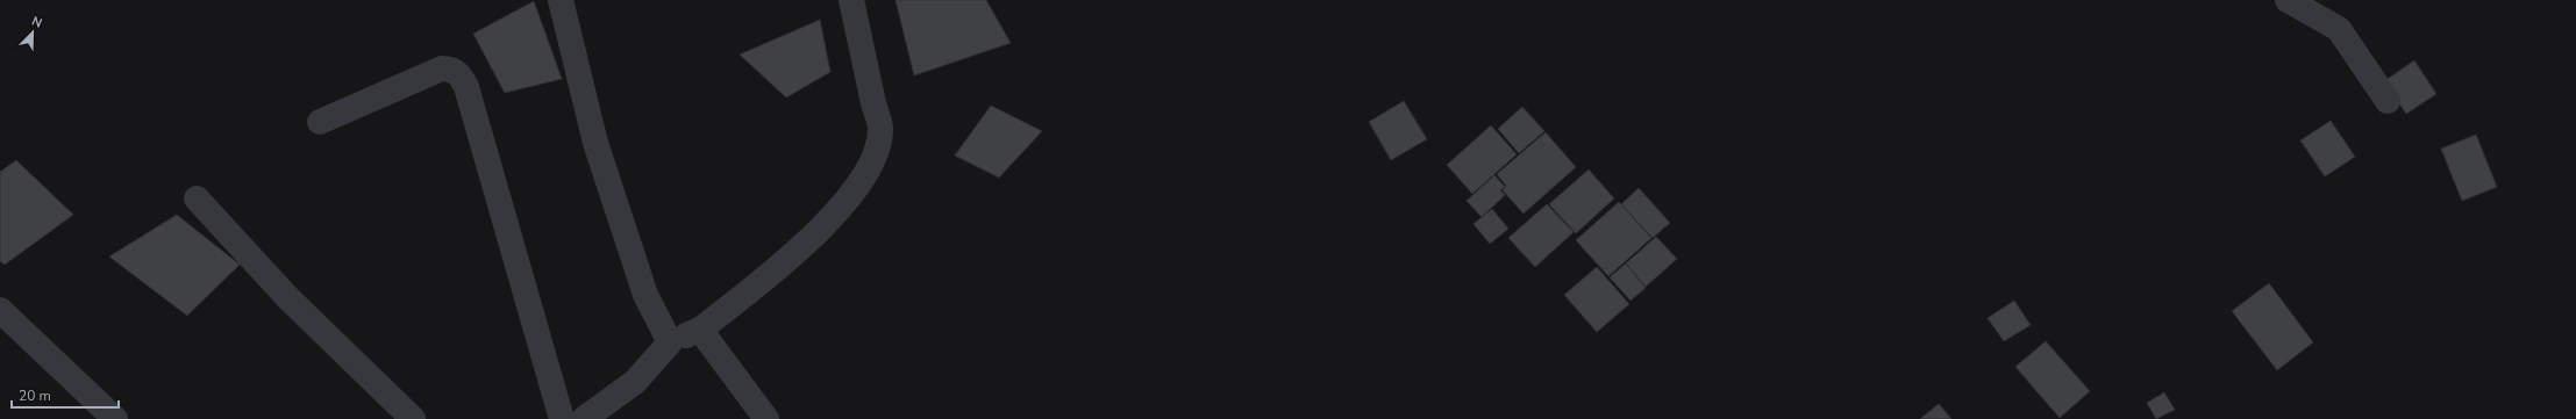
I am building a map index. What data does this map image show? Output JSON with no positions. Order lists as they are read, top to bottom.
{
  "scale_bar": "20 m",
  "north": "top right"
}
